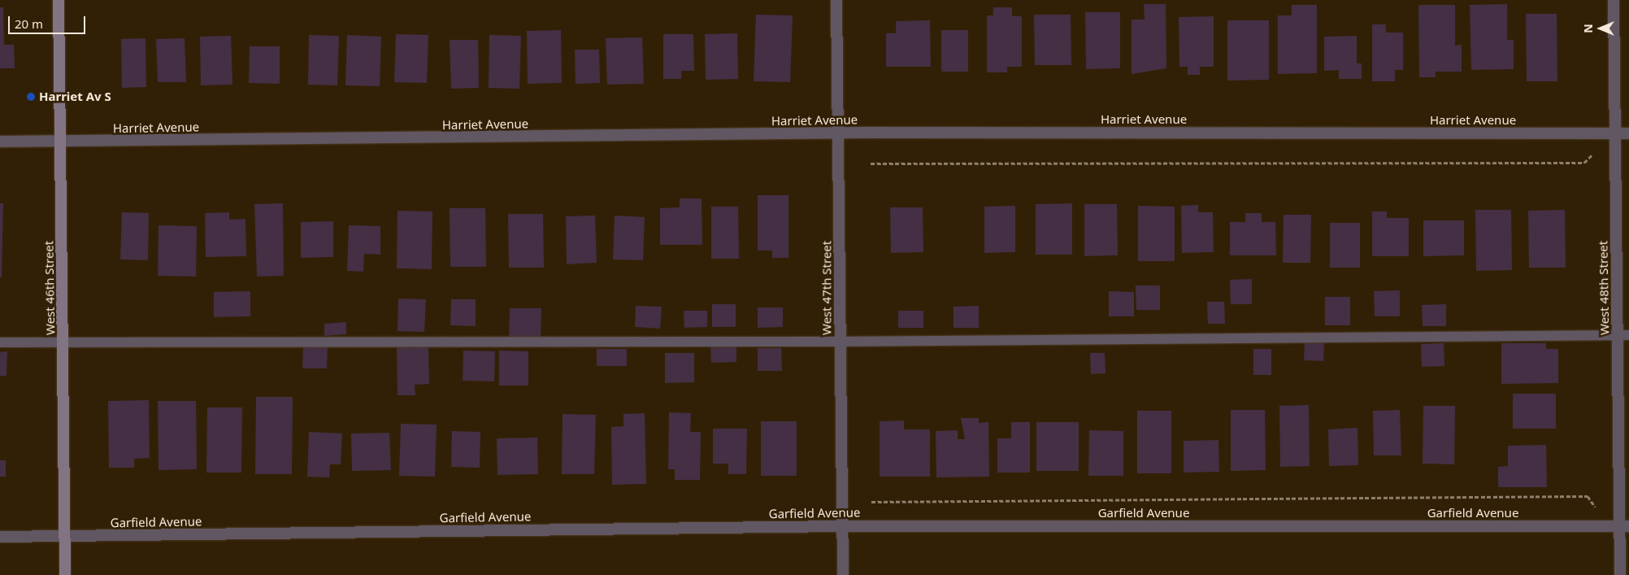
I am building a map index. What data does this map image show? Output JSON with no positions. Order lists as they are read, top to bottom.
{
  "streets": {
    "main road": ["West 46th Street"],
    "street": [
      "Harriet Avenue",
      "West 47th Street",
      "West 48th Street",
      "Garfield Avenue"
    ]
  },
  "crossings": [
    ["Harriet Avenue", "West 46th Street"],
    ["Harriet Avenue", "West 47th Street"],
    ["Harriet Avenue", "West 48th Street"],
    ["West 46th Street", "Garfield Avenue"],
    ["West 47th Street", "Garfield Avenue"],
    ["West 48th Street", "Garfield Avenue"]
  ],
  "places": ["Harriet Av S"],
  "scale_bar": "20 m",
  "north": "left"
}
